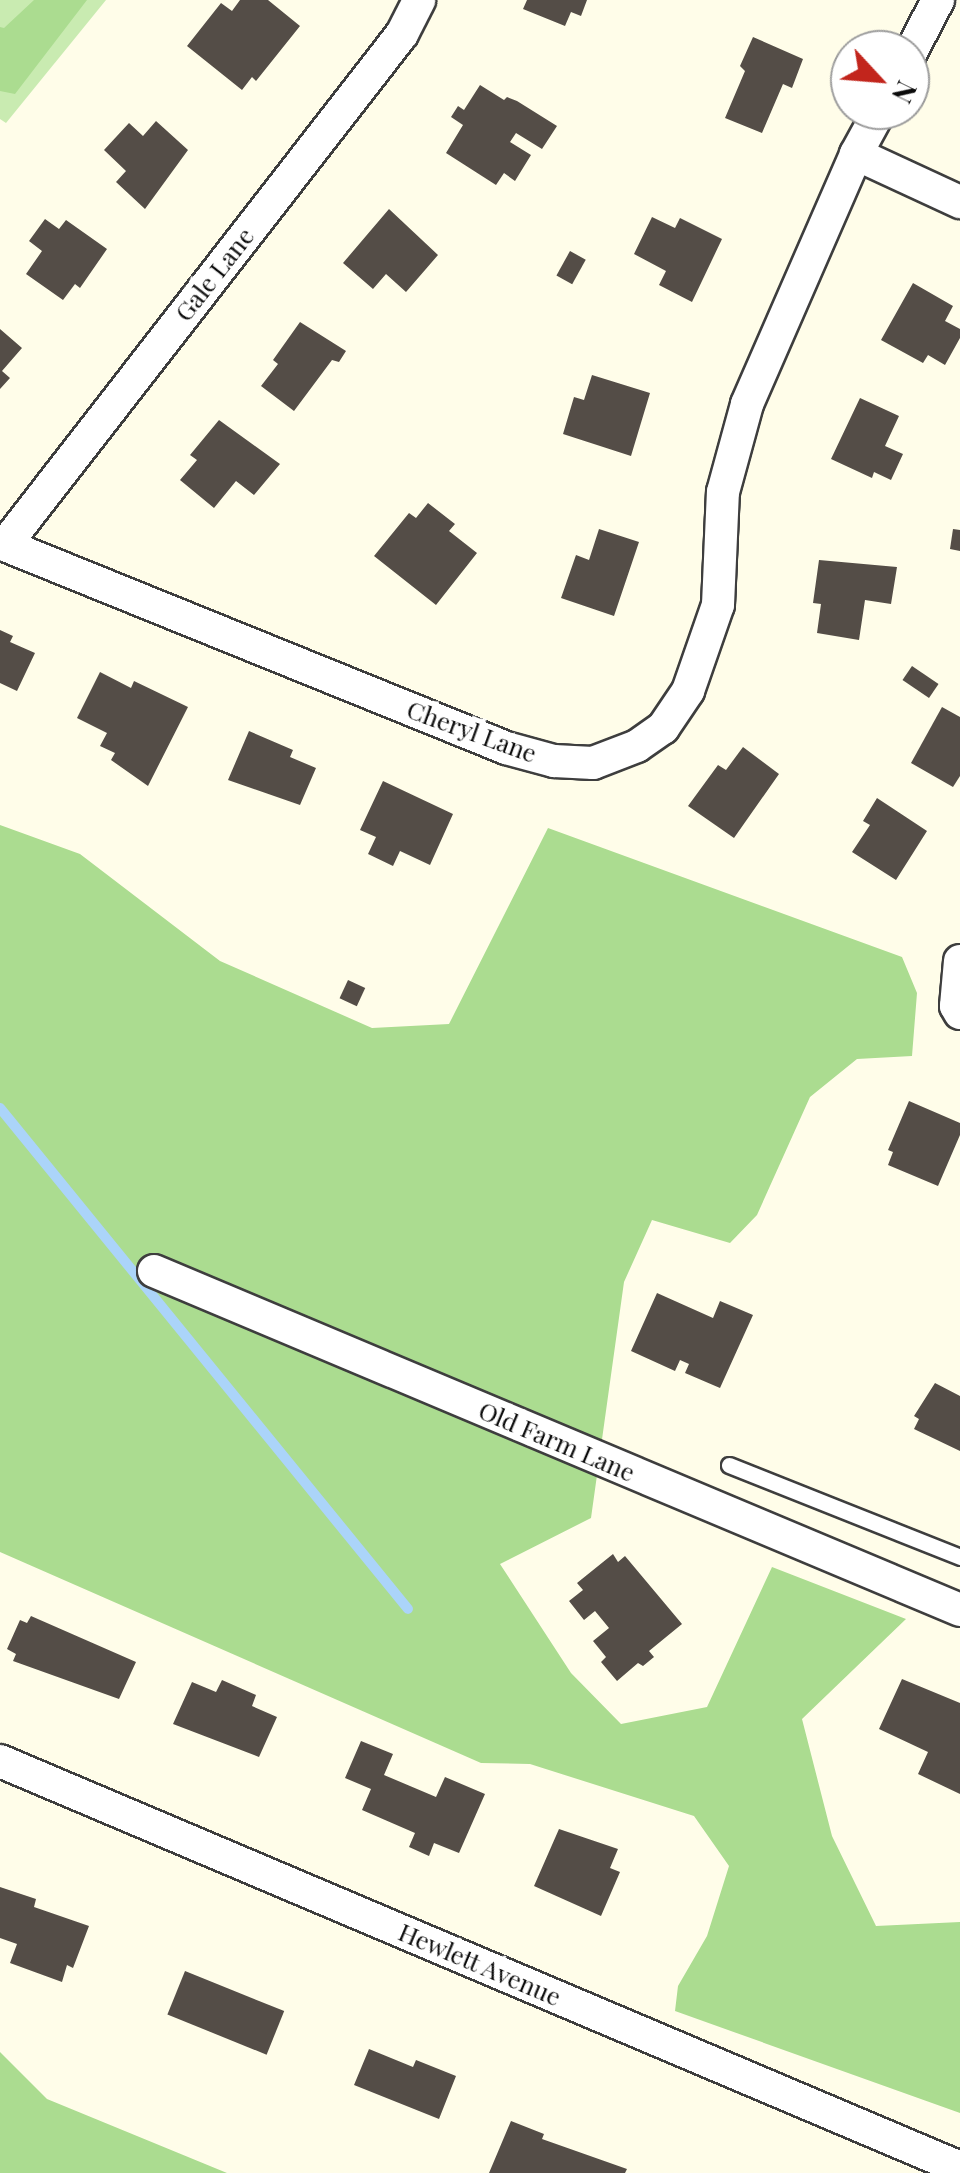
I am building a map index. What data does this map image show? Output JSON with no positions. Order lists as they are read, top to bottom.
{
  "streets": {
    "street": [
      "Gale Lane",
      "Cheryl Lane",
      "Old Farm Lane",
      "Hewlett Avenue"
    ]
  },
  "crossings": [
    ["Gale Lane", "Cheryl Lane"]
  ],
  "north": "bottom right"
}
